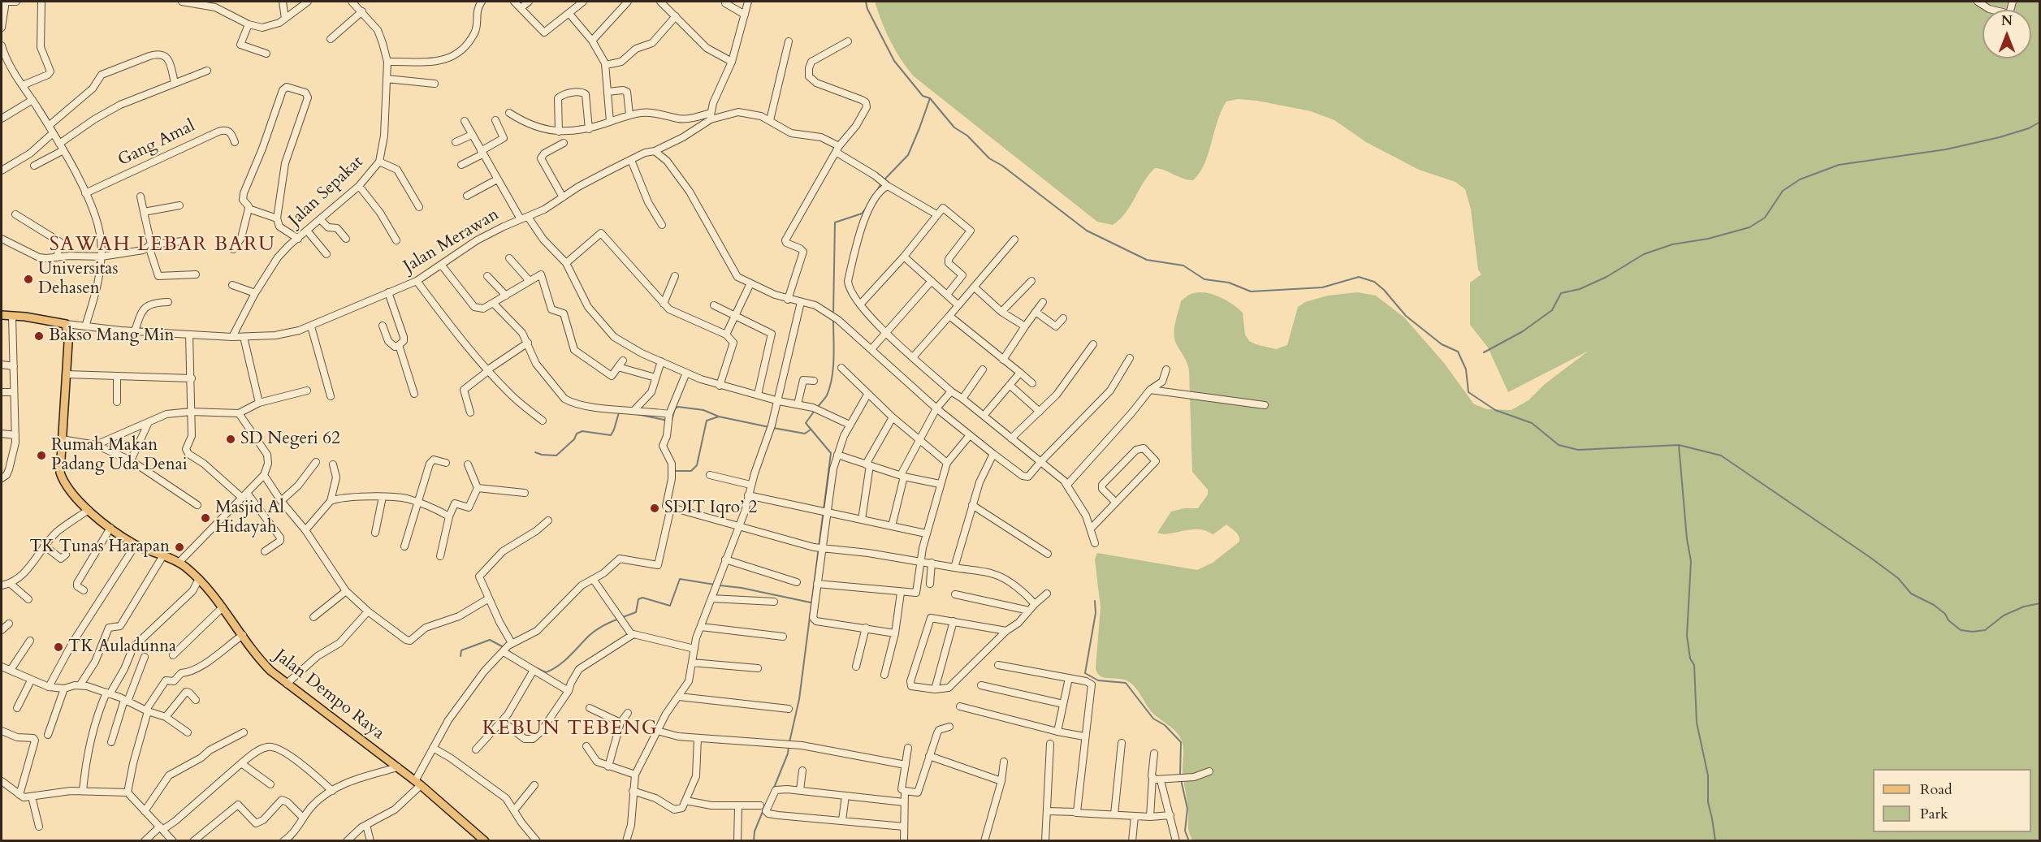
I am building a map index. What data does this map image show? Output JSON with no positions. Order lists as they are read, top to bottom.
{
  "streets": {
    "main road": ["Jalan Dempo Raya"],
    "street": ["Gang Amal", "Jalan Sepakat", "Jalan Merawan"]
  },
  "crossings": [
    ["Jalan Sepakat", "Jalan Merawan"],
    ["Jalan Merawan", "Jalan Dempo Raya"]
  ],
  "districts": ["SAWAH LEBAR BARU", "KEBUN TEBENG"],
  "places": [
    "Universitas Dehasen",
    "Bakso Mang Min",
    "SD Negeri 62",
    "Rumah Makan Padang Uda Denai",
    "SDIT Iqro’ 2",
    "Masjid Al Hidayah",
    "TK Tunas Harapan",
    "TK Auladunna"
  ],
  "legend": ["Road", "Park"],
  "north": "top"
}
